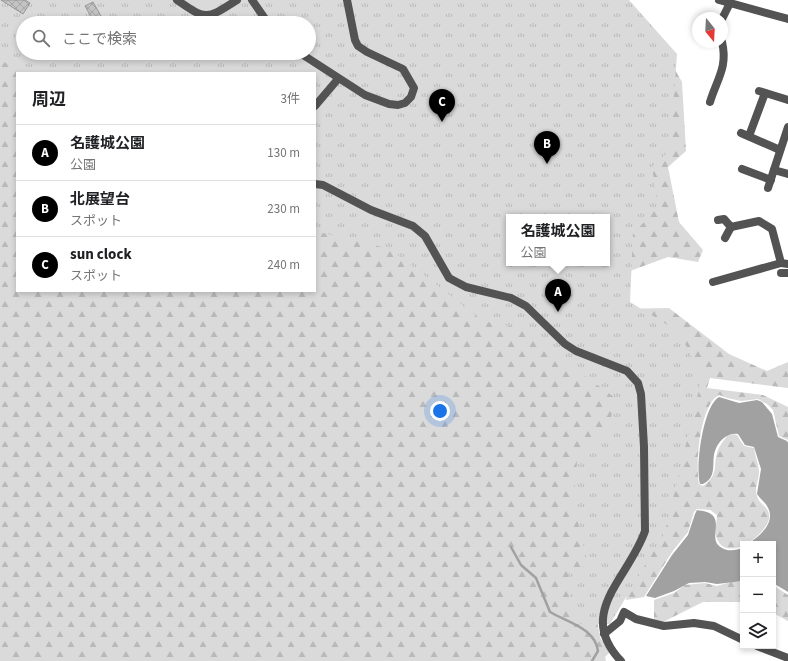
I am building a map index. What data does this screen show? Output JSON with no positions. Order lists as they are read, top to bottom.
{
  "north": "bottom",
  "page": {
    "search": "ここで検索",
    "heading": ["周辺", "3件"],
    "pins": ["C", "B", "A"],
    "list": [
      {
        "mark": "A",
        "name": "名護城公園",
        "note": "公園",
        "value": "130 m"
      },
      {
        "mark": "B",
        "name": "北展望台",
        "note": "スポット",
        "value": "230 m"
      },
      {
        "mark": "C",
        "name": "sun clock",
        "note": "スポット",
        "value": "240 m"
      }
    ],
    "popup": ["名護城公園", "公園"],
    "map_buttons": ["+", "−"]
  }
}
